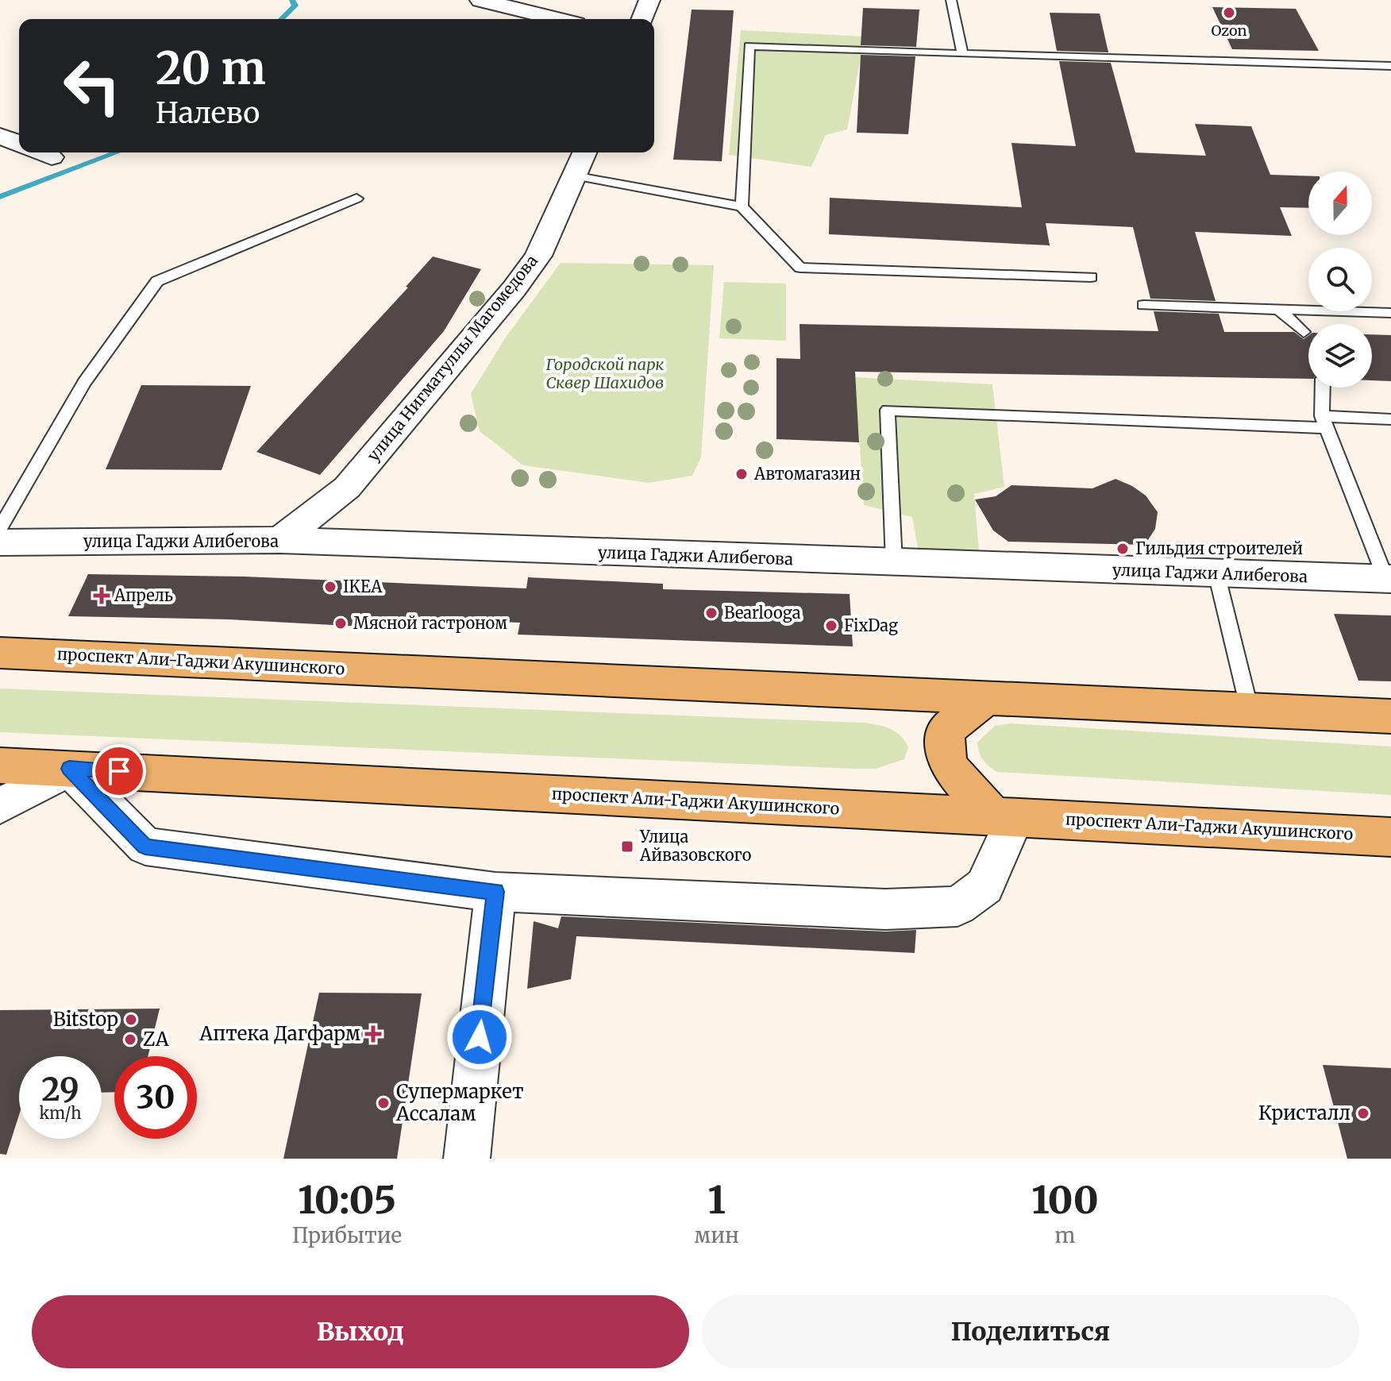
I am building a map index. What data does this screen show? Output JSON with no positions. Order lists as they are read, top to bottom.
{
  "streets": {
    "main road": ["проспект Али-Гаджи Акушинского"],
    "street": ["улица Нигматуллы Магомедова", "улица Гаджи Алибегова"]
  },
  "crossings": [
    ["улица Нигматуллы Магомедова", "улица Гаджи Алибегова"]
  ],
  "parks": ["Городской парк Сквер Шахидов"],
  "places": {
    "other": [
      "Ozon",
      "Автомагазин",
      "Гильдия строителей",
      "IKEA",
      "Bearlooga",
      "Мясной гастроном",
      "FixDag",
      "Bitstop",
      "ZA",
      "Супермаркет Ассалам",
      "Кристалл"
    ],
    "health": ["Апрель", "Аптека Дагфарм"],
    "transit": ["Улица Айвазовского"]
  },
  "north": "top",
  "page": {
    "turn": ["20 m", "Налево"],
    "speed": "29 km/h",
    "limit": "30",
    "eta": [
      "10:05",
      "Прибытие",
      "1",
      "мин",
      "100",
      "m"
    ],
    "buttons": ["Выход", "Поделиться"]
  }
}
